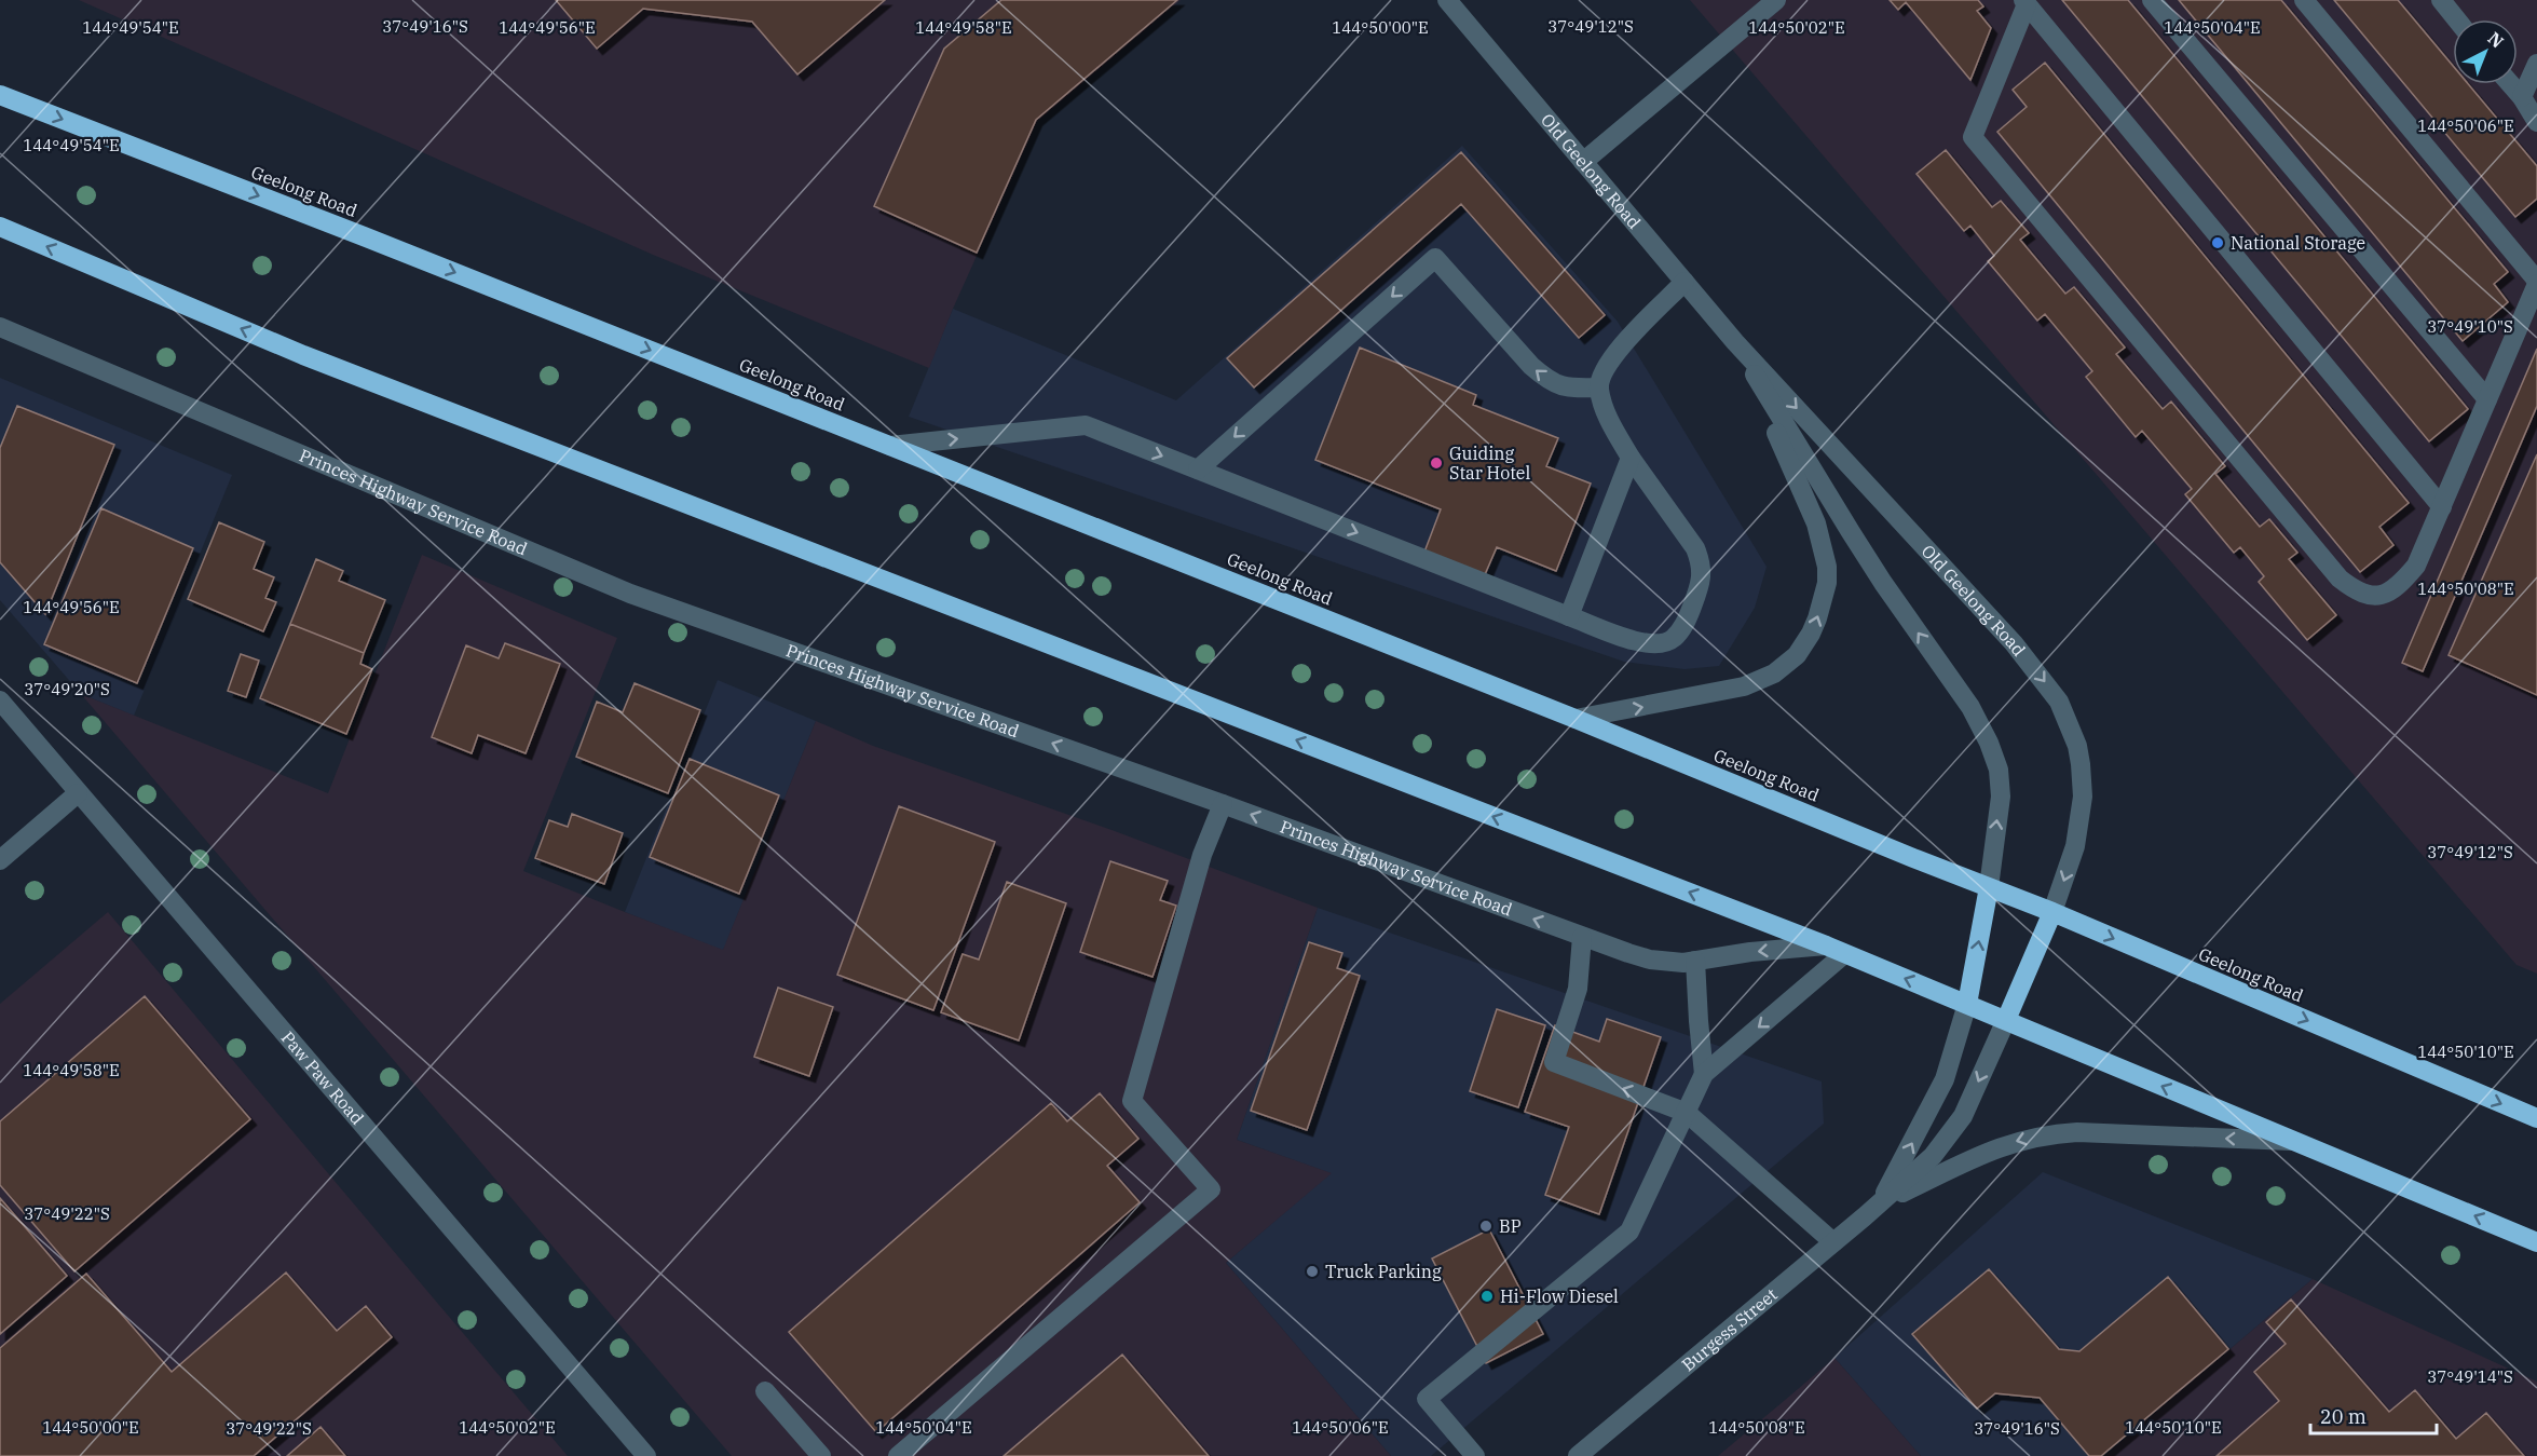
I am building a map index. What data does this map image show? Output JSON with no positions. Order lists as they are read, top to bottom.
{
  "streets": {
    "highway": ["Geelong Road"],
    "street": [
      "Old Geelong Road",
      "Princes Highway Service Road",
      "Paw Paw Road",
      "Burgess Street"
    ]
  },
  "crossings": [
    ["Old Geelong Road", "Geelong Road"]
  ],
  "one_way": ["Princes Highway Service Road"],
  "places": [
    "National Storage",
    "Guiding Star Hotel",
    "BP",
    "Truck Parking",
    "Hi-Flow Diesel"
  ],
  "scale_bar": "20 m",
  "north": "top right",
  "coordinates": [
    "37°49'16\"S",
    "37°49'12\"S",
    "144°49'54\"E",
    "144°49'56\"E",
    "144°49'58\"E",
    "144°50'00\"E",
    "144°50'04\"E",
    "144°50'02\"E",
    "144°50'06\"E",
    "37°49'10\"S",
    "144°50'08\"E",
    "37°49'20\"S",
    "144°50'10\"E",
    "37°49'22\"S",
    "37°49'14\"S"
  ]
}
